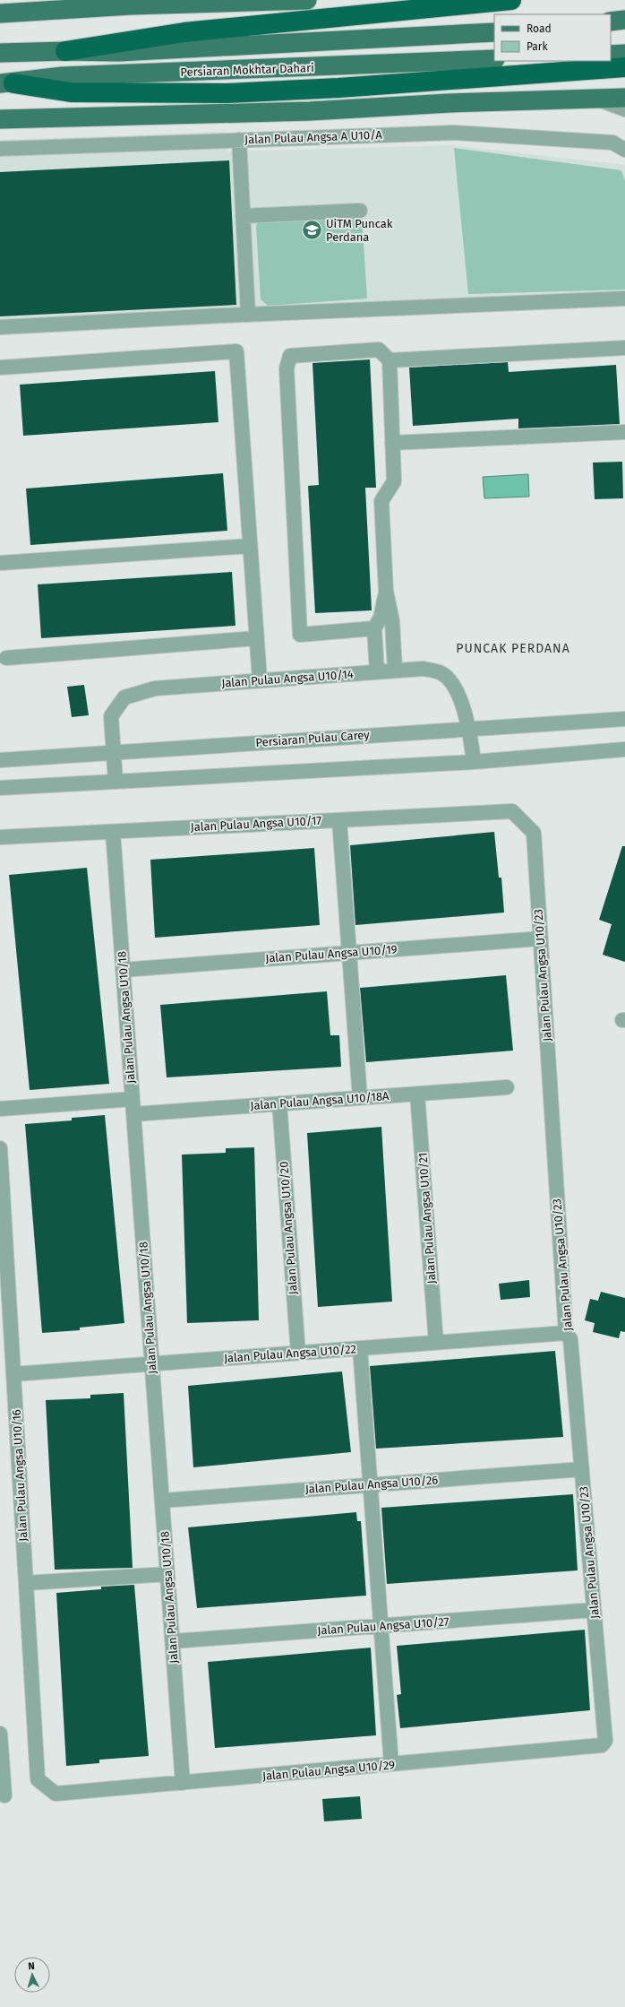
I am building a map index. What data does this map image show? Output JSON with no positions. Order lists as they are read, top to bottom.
{
  "streets": {
    "main road": ["Persiaran Mokhtar Dahari"],
    "street": [
      "Jalan Pulau Angsa A U10/A",
      "Jalan Pulau Angsa U10/14",
      "Persiaran Pulau Carey",
      "Jalan Pulau Angsa U10/17",
      "Jalan Pulau Angsa U10/19",
      "Jalan Pulau Angsa U10/23",
      "Jalan Pulau Angsa U10/18",
      "Jalan Pulau Angsa U10/18A",
      "Jalan Pulau Angsa U10/21",
      "Jalan Pulau Angsa U10/20",
      "Jalan Pulau Angsa U10/22",
      "Jalan Pulau Angsa U10/16",
      "Jalan Pulau Angsa U10/26",
      "Jalan Pulau Angsa U10/27",
      "Jalan Pulau Angsa U10/29"
    ]
  },
  "crossings": [
    ["Jalan Pulau Angsa U10/14", "Persiaran Pulau Carey"],
    ["Jalan Pulau Angsa U10/17", "Jalan Pulau Angsa U10/23"],
    ["Jalan Pulau Angsa U10/17", "Jalan Pulau Angsa U10/18"],
    ["Jalan Pulau Angsa U10/19", "Jalan Pulau Angsa U10/23"],
    ["Jalan Pulau Angsa U10/19", "Jalan Pulau Angsa U10/18"],
    ["Jalan Pulau Angsa U10/23", "Jalan Pulau Angsa U10/22"],
    ["Jalan Pulau Angsa U10/23", "Jalan Pulau Angsa U10/26"],
    ["Jalan Pulau Angsa U10/23", "Jalan Pulau Angsa U10/27"],
    ["Jalan Pulau Angsa U10/23", "Jalan Pulau Angsa U10/29"],
    ["Jalan Pulau Angsa U10/18", "Jalan Pulau Angsa U10/18A"],
    ["Jalan Pulau Angsa U10/18", "Jalan Pulau Angsa U10/22"],
    ["Jalan Pulau Angsa U10/18", "Jalan Pulau Angsa U10/26"],
    ["Jalan Pulau Angsa U10/18", "Jalan Pulau Angsa U10/27"],
    ["Jalan Pulau Angsa U10/18", "Jalan Pulau Angsa U10/29"],
    ["Jalan Pulau Angsa U10/18A", "Jalan Pulau Angsa U10/21"],
    ["Jalan Pulau Angsa U10/18A", "Jalan Pulau Angsa U10/20"],
    ["Jalan Pulau Angsa U10/21", "Jalan Pulau Angsa U10/22"],
    ["Jalan Pulau Angsa U10/20", "Jalan Pulau Angsa U10/22"],
    ["Jalan Pulau Angsa U10/22", "Jalan Pulau Angsa U10/16"],
    ["Jalan Pulau Angsa U10/16", "Jalan Pulau Angsa U10/29"]
  ],
  "districts": ["PUNCAK PERDANA"],
  "places": {
    "school or university": ["UiTM Puncak Perdana"]
  },
  "legend": ["Road", "Park"],
  "north": "top"
}
